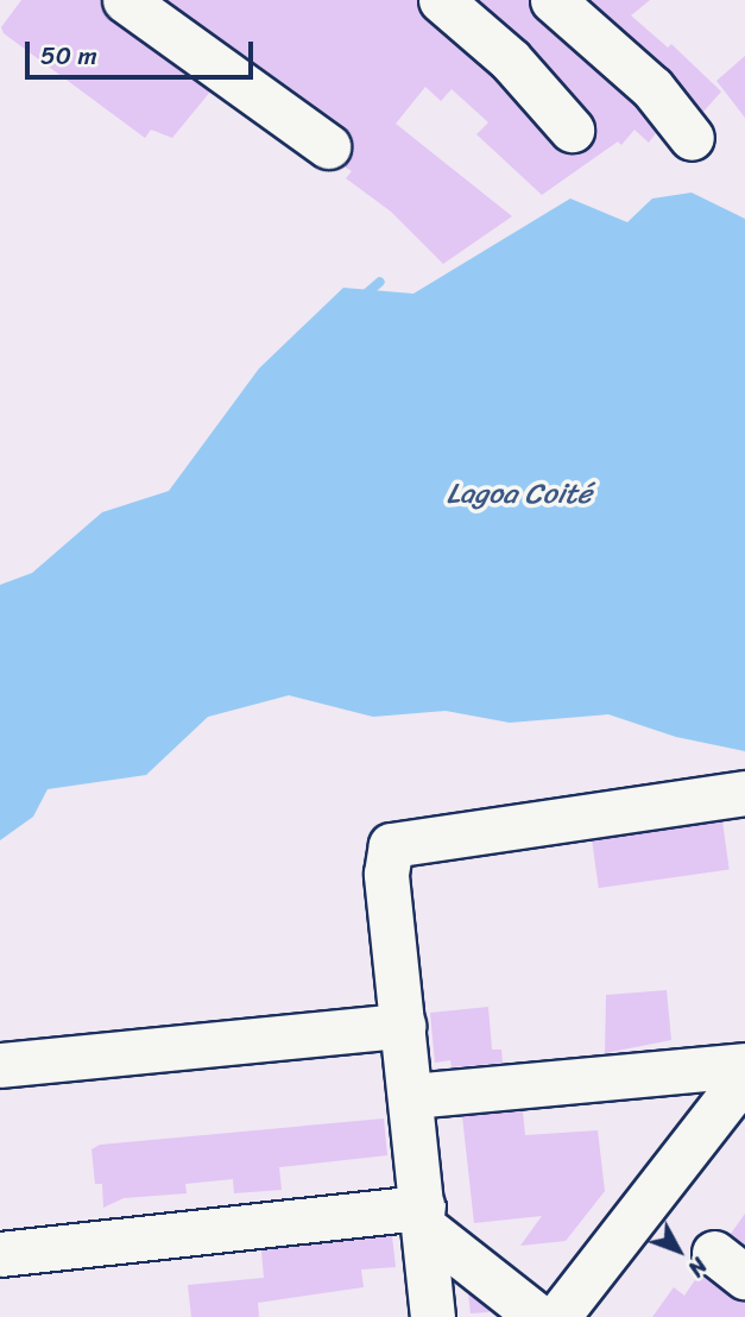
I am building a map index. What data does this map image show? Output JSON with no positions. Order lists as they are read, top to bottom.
{
  "water": ["Lagoa Coité"],
  "scale_bar": "50 m",
  "north": "bottom right"
}
